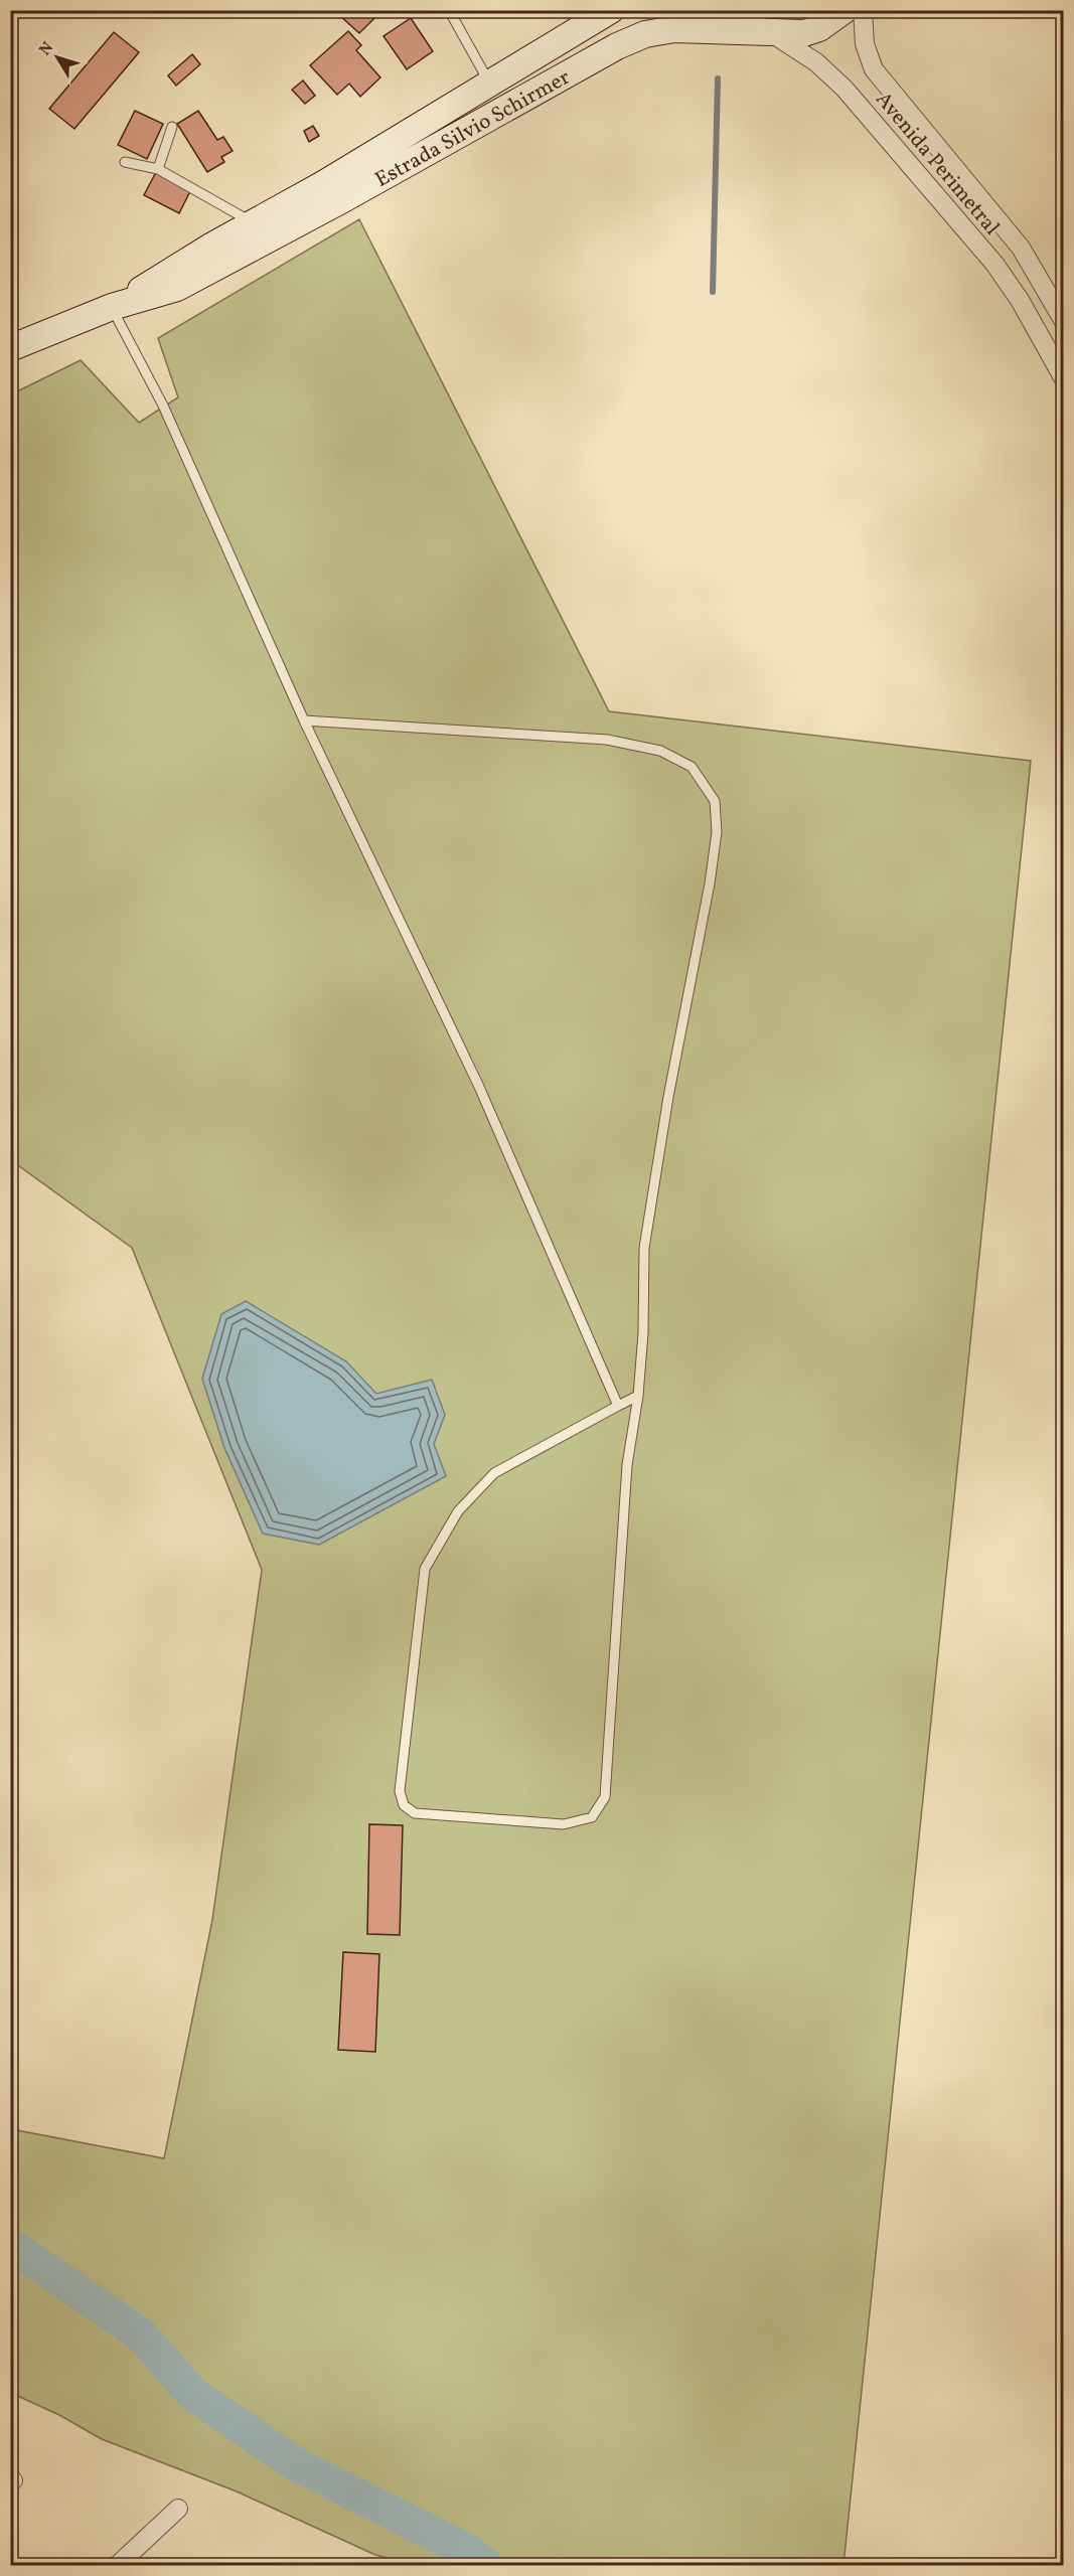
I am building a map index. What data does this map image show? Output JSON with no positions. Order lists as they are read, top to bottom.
{
  "streets": {
    "street": ["Estrada Silvio Schirmer", "Avenida Perimetral"]
  },
  "crossings": [
    ["Estrada Silvio Schirmer", "Avenida Perimetral"]
  ],
  "north": "top left"
}
